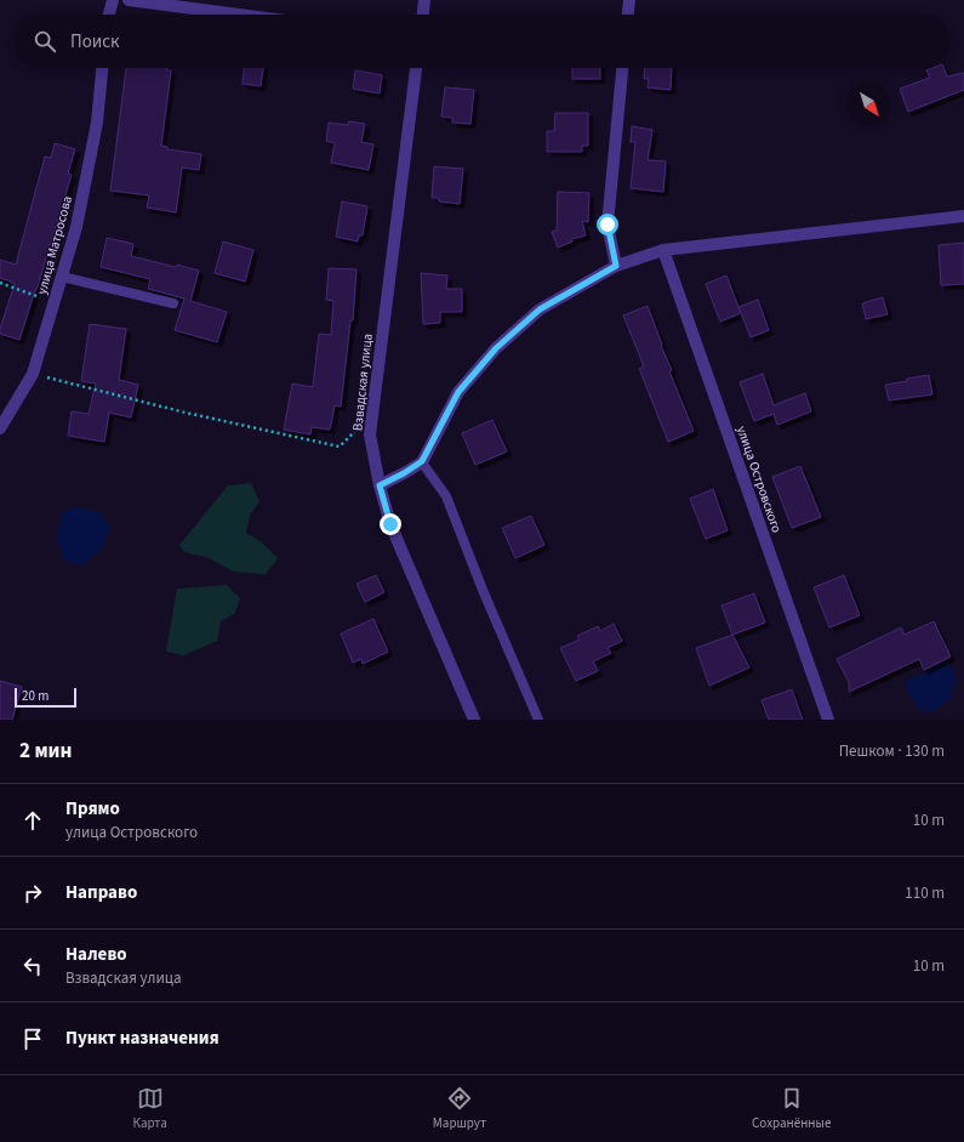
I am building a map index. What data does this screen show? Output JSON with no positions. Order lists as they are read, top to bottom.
{
  "streets": {
    "street": ["улица Матросова", "Взвадская улица", "улица Островского"]
  },
  "scale_bar": "20 m",
  "north": "bottom right",
  "page": {
    "search": "Поиск",
    "scale": "20 m",
    "heading": ["2 мин", "Пешком · 130 m"],
    "list": [
      ["Прямо", "улица Островского", "10 m"],
      ["Направо", "110 m"],
      ["Налево", "Взвадская улица", "10 m"],
      "Пункт назначения"
    ],
    "nav": ["Карта", "Маршрут", "Сохранённые"]
  }
}
